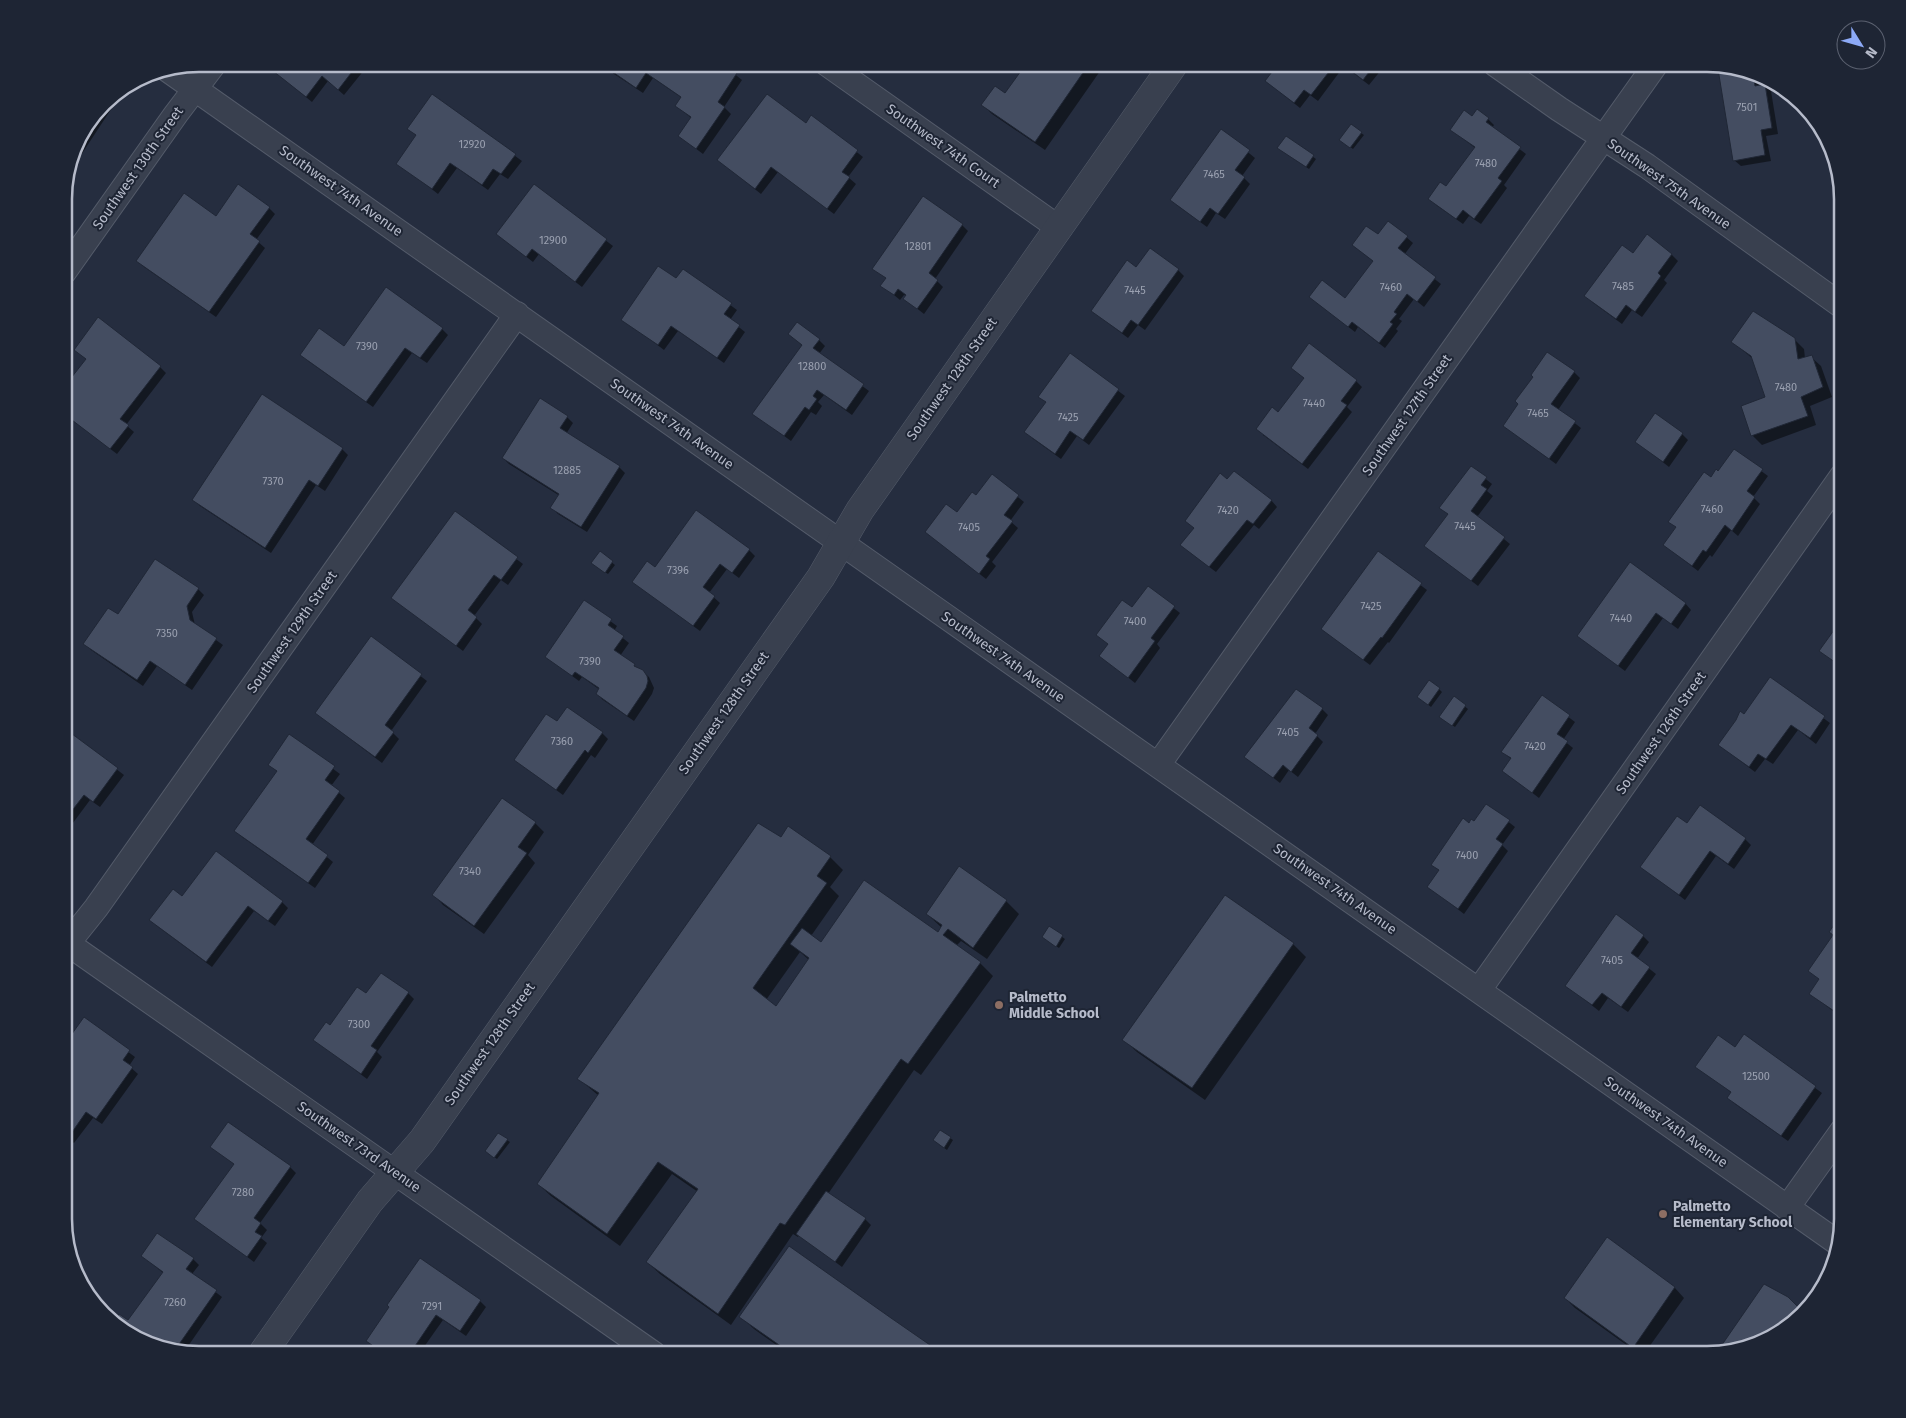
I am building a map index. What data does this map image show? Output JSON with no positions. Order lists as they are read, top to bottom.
{
  "streets": {
    "street": [
      "Southwest 74th Court",
      "Southwest 130th Street",
      "Southwest 75th Avenue",
      "Southwest 74th Avenue",
      "Southwest 128th Street",
      "Southwest 127th Street",
      "Southwest 129th Street",
      "Southwest 126th Street",
      "Southwest 73rd Avenue"
    ]
  },
  "crossings": [
    ["Southwest 74th Court", "Southwest 128th Street"],
    ["Southwest 130th Street", "Southwest 74th Avenue"],
    ["Southwest 75th Avenue", "Southwest 127th Street"],
    ["Southwest 74th Avenue", "Southwest 128th Street"],
    ["Southwest 74th Avenue", "Southwest 127th Street"],
    ["Southwest 74th Avenue", "Southwest 129th Street"],
    ["Southwest 74th Avenue", "Southwest 126th Street"],
    ["Southwest 128th Street", "Southwest 73rd Avenue"]
  ],
  "places": ["Palmetto Middle School", "Palmetto Elementary School"],
  "house_numbers": [
    "7501",
    "12920",
    "7480",
    "7465",
    "12900",
    "12801",
    "7485",
    "7460",
    "7445",
    "7390",
    "12800",
    "7480",
    "7440",
    "7465",
    "7425",
    "12885",
    "7370",
    "7460",
    "7420",
    "7445",
    "7405",
    "7396",
    "7425",
    "7440",
    "7400",
    "7350",
    "7390",
    "7405",
    "7360",
    "7420",
    "7400",
    "7340",
    "7405",
    "7300",
    "12500",
    "7280",
    "7260",
    "7291"
  ],
  "north": "bottom right"
}
